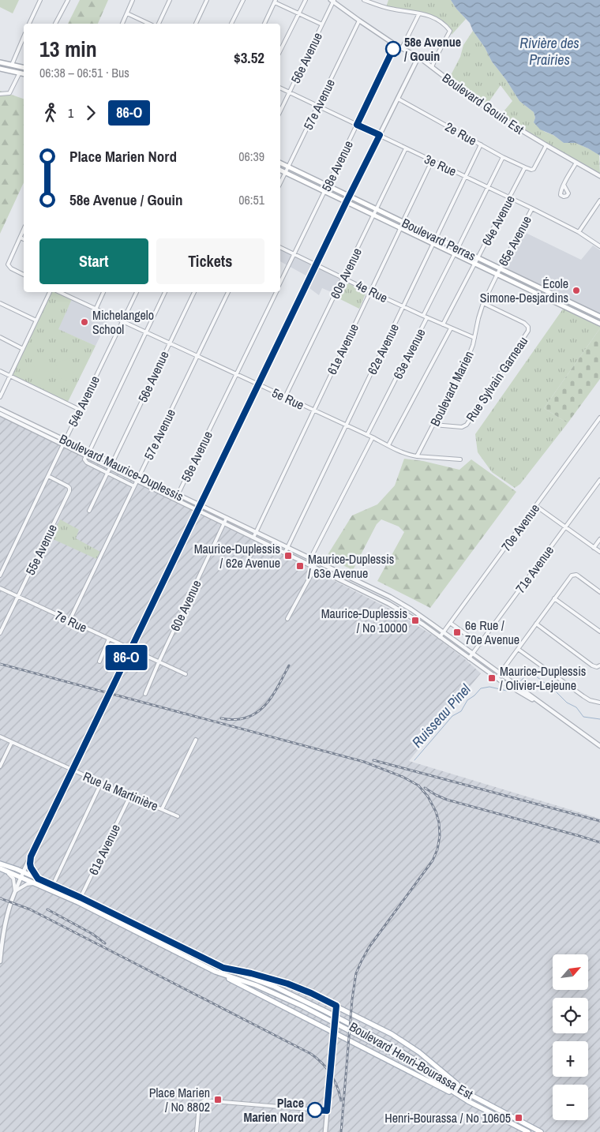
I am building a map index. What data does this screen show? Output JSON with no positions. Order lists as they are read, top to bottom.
{
  "streets": {
    "main road": ["Boulevard Perras", "Boulevard Henri-Bourassa Est"],
    "street": [
      "56e Avenue",
      "Boulevard Gouin Est",
      "57e Avenue",
      "2e Rue",
      "3e Rue",
      "58e Avenue",
      "64e Avenue",
      "65e Avenue",
      "60e Avenue",
      "4e Rue",
      "61e Avenue",
      "62e Avenue",
      "63e Avenue",
      "Rue Sylvain Garneau",
      "Boulevard Marien",
      "5e Rue",
      "54e Avenue",
      "Boulevard Maurice-Duplessis",
      "70e Avenue",
      "55e Avenue",
      "71e Avenue",
      "7e Rue",
      "Rue la Martinière"
    ]
  },
  "crossings": [
    ["56e Avenue", "Boulevard Gouin Est"],
    ["56e Avenue", "3e Rue"],
    ["56e Avenue", "5e Rue"],
    ["56e Avenue", "Boulevard Maurice-Duplessis"],
    ["Boulevard Gouin Est", "57e Avenue"],
    ["Boulevard Gouin Est", "58e Avenue"],
    ["57e Avenue", "3e Rue"],
    ["57e Avenue", "Boulevard Perras"],
    ["57e Avenue", "5e Rue"],
    ["57e Avenue", "Boulevard Maurice-Duplessis"],
    ["57e Avenue", "7e Rue"],
    ["2e Rue", "64e Avenue"],
    ["2e Rue", "62e Avenue"],
    ["3e Rue", "58e Avenue"],
    ["3e Rue", "64e Avenue"],
    ["3e Rue", "65e Avenue"],
    ["3e Rue", "60e Avenue"],
    ["3e Rue", "61e Avenue"],
    ["3e Rue", "62e Avenue"],
    ["58e Avenue", "Boulevard Perras"],
    ["58e Avenue", "4e Rue"],
    ["58e Avenue", "5e Rue"],
    ["58e Avenue", "Boulevard Maurice-Duplessis"],
    ["64e Avenue", "Boulevard Perras"],
    ["Boulevard Perras", "65e Avenue"],
    ["Boulevard Perras", "60e Avenue"],
    ["Boulevard Perras", "61e Avenue"],
    ["Boulevard Perras", "62e Avenue"],
    ["Boulevard Perras", "63e Avenue"],
    ["Boulevard Perras", "Boulevard Marien"],
    ["65e Avenue", "Boulevard Marien"],
    ["60e Avenue", "4e Rue"],
    ["60e Avenue", "5e Rue"],
    ["60e Avenue", "Boulevard Maurice-Duplessis"],
    ["60e Avenue", "7e Rue"],
    ["4e Rue", "61e Avenue"],
    ["4e Rue", "62e Avenue"],
    ["4e Rue", "63e Avenue"],
    ["61e Avenue", "5e Rue"],
    ["61e Avenue", "Boulevard Maurice-Duplessis"],
    ["61e Avenue", "Rue la Martinière"],
    ["61e Avenue", "Boulevard Henri-Bourassa Est"],
    ["62e Avenue", "5e Rue"],
    ["62e Avenue", "Boulevard Maurice-Duplessis"],
    ["63e Avenue", "5e Rue"],
    ["Rue Sylvain Garneau", "Boulevard Marien"],
    ["Boulevard Marien", "5e Rue"],
    ["5e Rue", "54e Avenue"],
    ["54e Avenue", "Boulevard Maurice-Duplessis"],
    ["54e Avenue", "55e Avenue"],
    ["Boulevard Maurice-Duplessis", "70e Avenue"],
    ["Boulevard Maurice-Duplessis", "71e Avenue"],
    ["55e Avenue", "7e Rue"]
  ],
  "water": ["Rivière des Prairies", "Ruisseau Pinel"],
  "places": {
    "other": [
      "58e Avenue / Gouin",
      "École Simone-Desjardins",
      "Michelangelo School",
      "Place Marien Nord"
    ],
    "transit": [
      "Maurice-Duplessis / 62e Avenue",
      "Maurice-Duplessis / 63e Avenue",
      "Maurice-Duplessis / No 10000",
      "6e Rue / 70e Avenue",
      "Maurice-Duplessis / Olivier-Lejeune",
      "Place Marien / No 8802",
      "Henri-Bourassa / No 10605"
    ]
  },
  "lines": ["bus line 86-O"],
  "north": "top right",
  "page": {
    "on_map": "86-O",
    "heading": ["13 min", "06:38 – 06:51 · Bus", "$3.52"],
    "legs": ["1", "86-O"],
    "list": [
      {
        "name": "Place Marien Nord",
        "value": "06:39"
      },
      {
        "name": "58e Avenue / Gouin",
        "value": "06:51"
      }
    ],
    "buttons": ["Start", "Tickets"],
    "map_buttons": ["+", "−"]
  }
}
